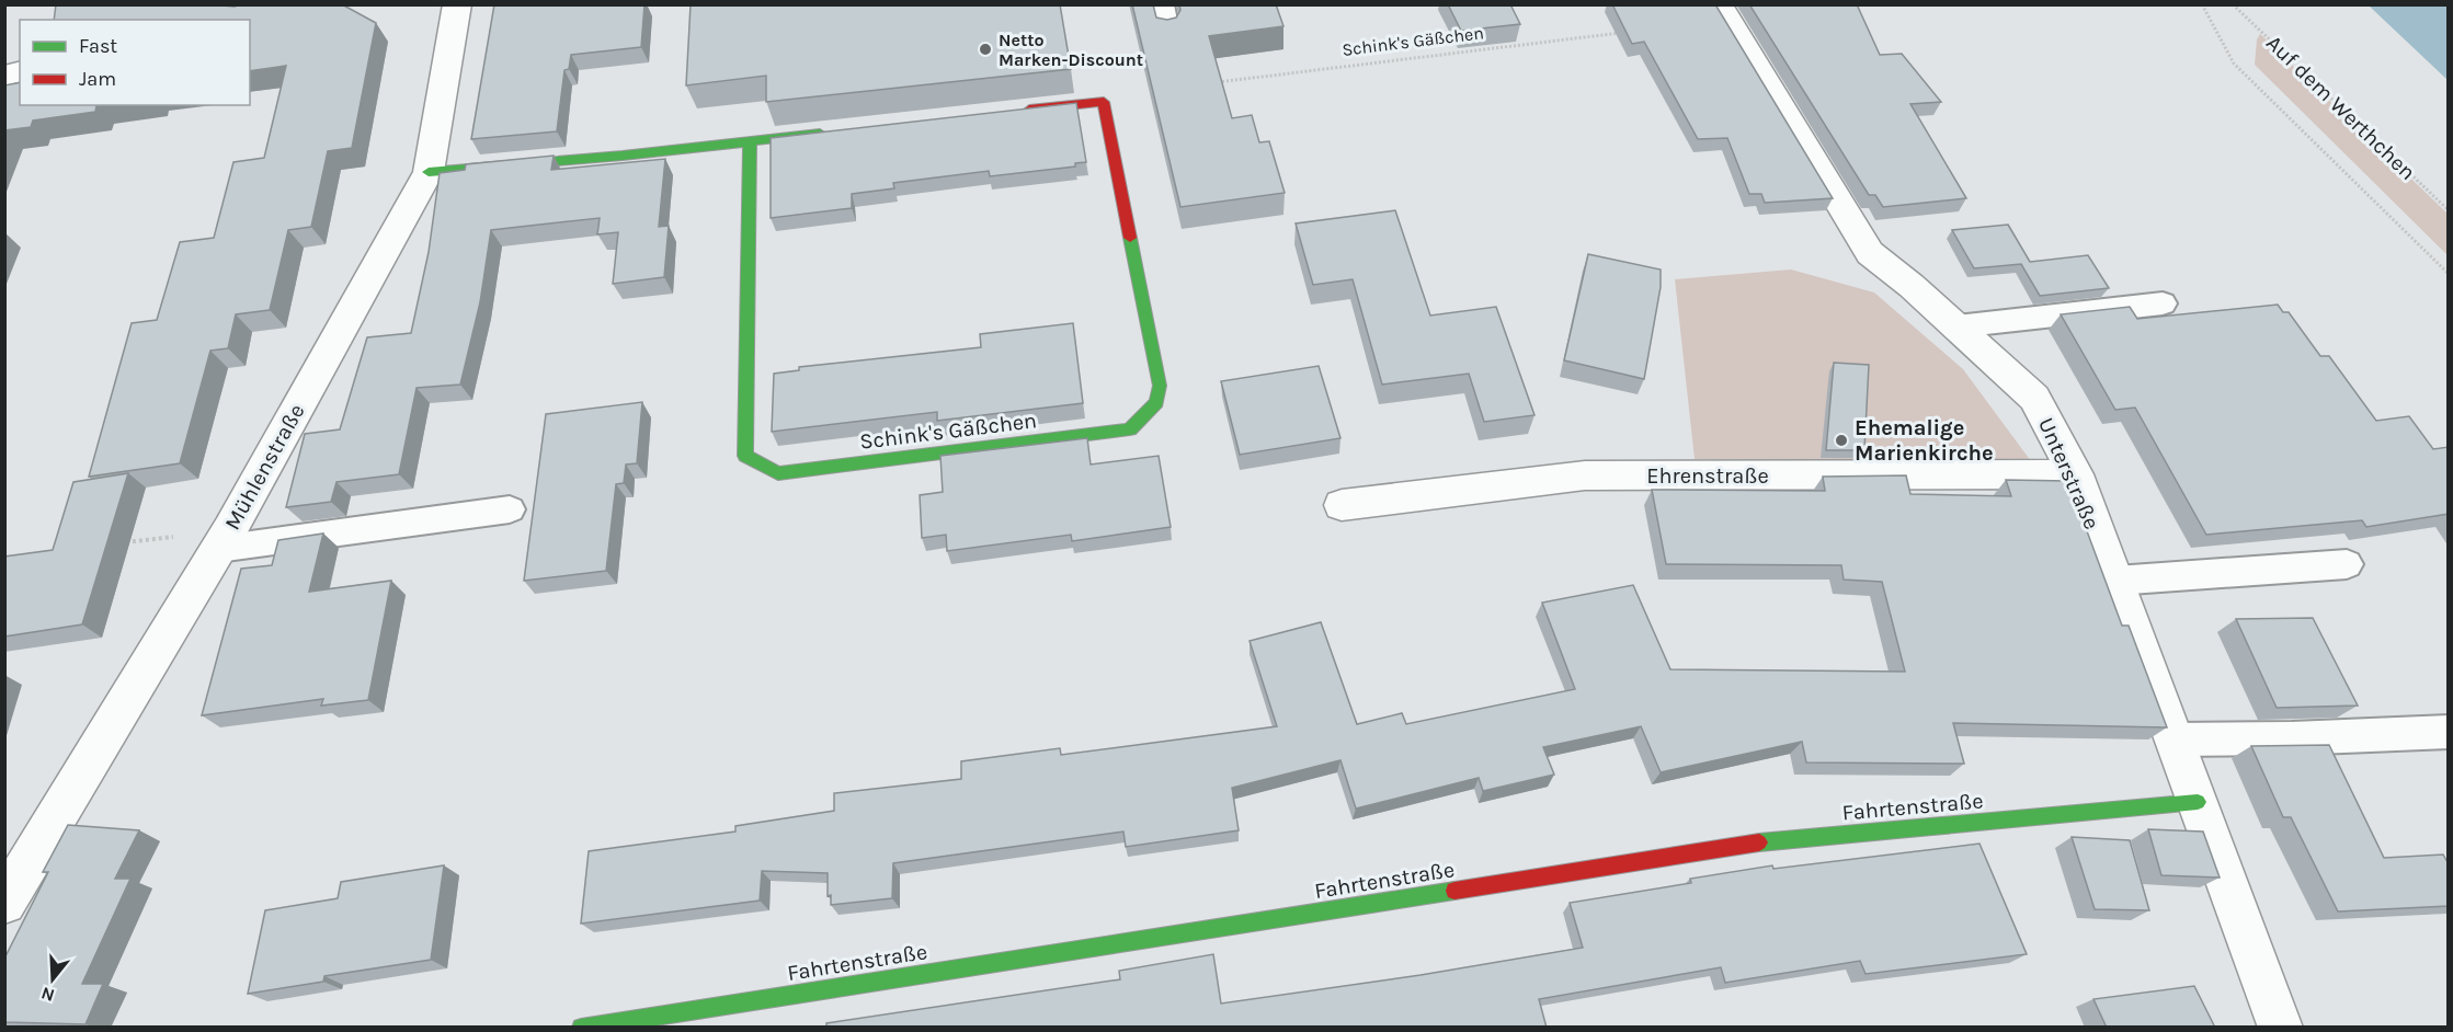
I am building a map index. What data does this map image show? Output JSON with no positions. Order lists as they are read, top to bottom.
{
  "streets": {
    "street": [
      "Schink's Gäßchen",
      "Mühlenstraße",
      "Unterstraße",
      "Ehrenstraße",
      "Fahrtenstraße"
    ],
    "path": ["Auf dem Werthchen"]
  },
  "crossings": [
    ["Unterstraße", "Ehrenstraße"],
    ["Unterstraße", "Fahrtenstraße"]
  ],
  "places": ["Netto Marken-Discount", "Ehemalige Marienkirche"],
  "legend": ["Fast", "Jam"],
  "north": "bottom"
}
